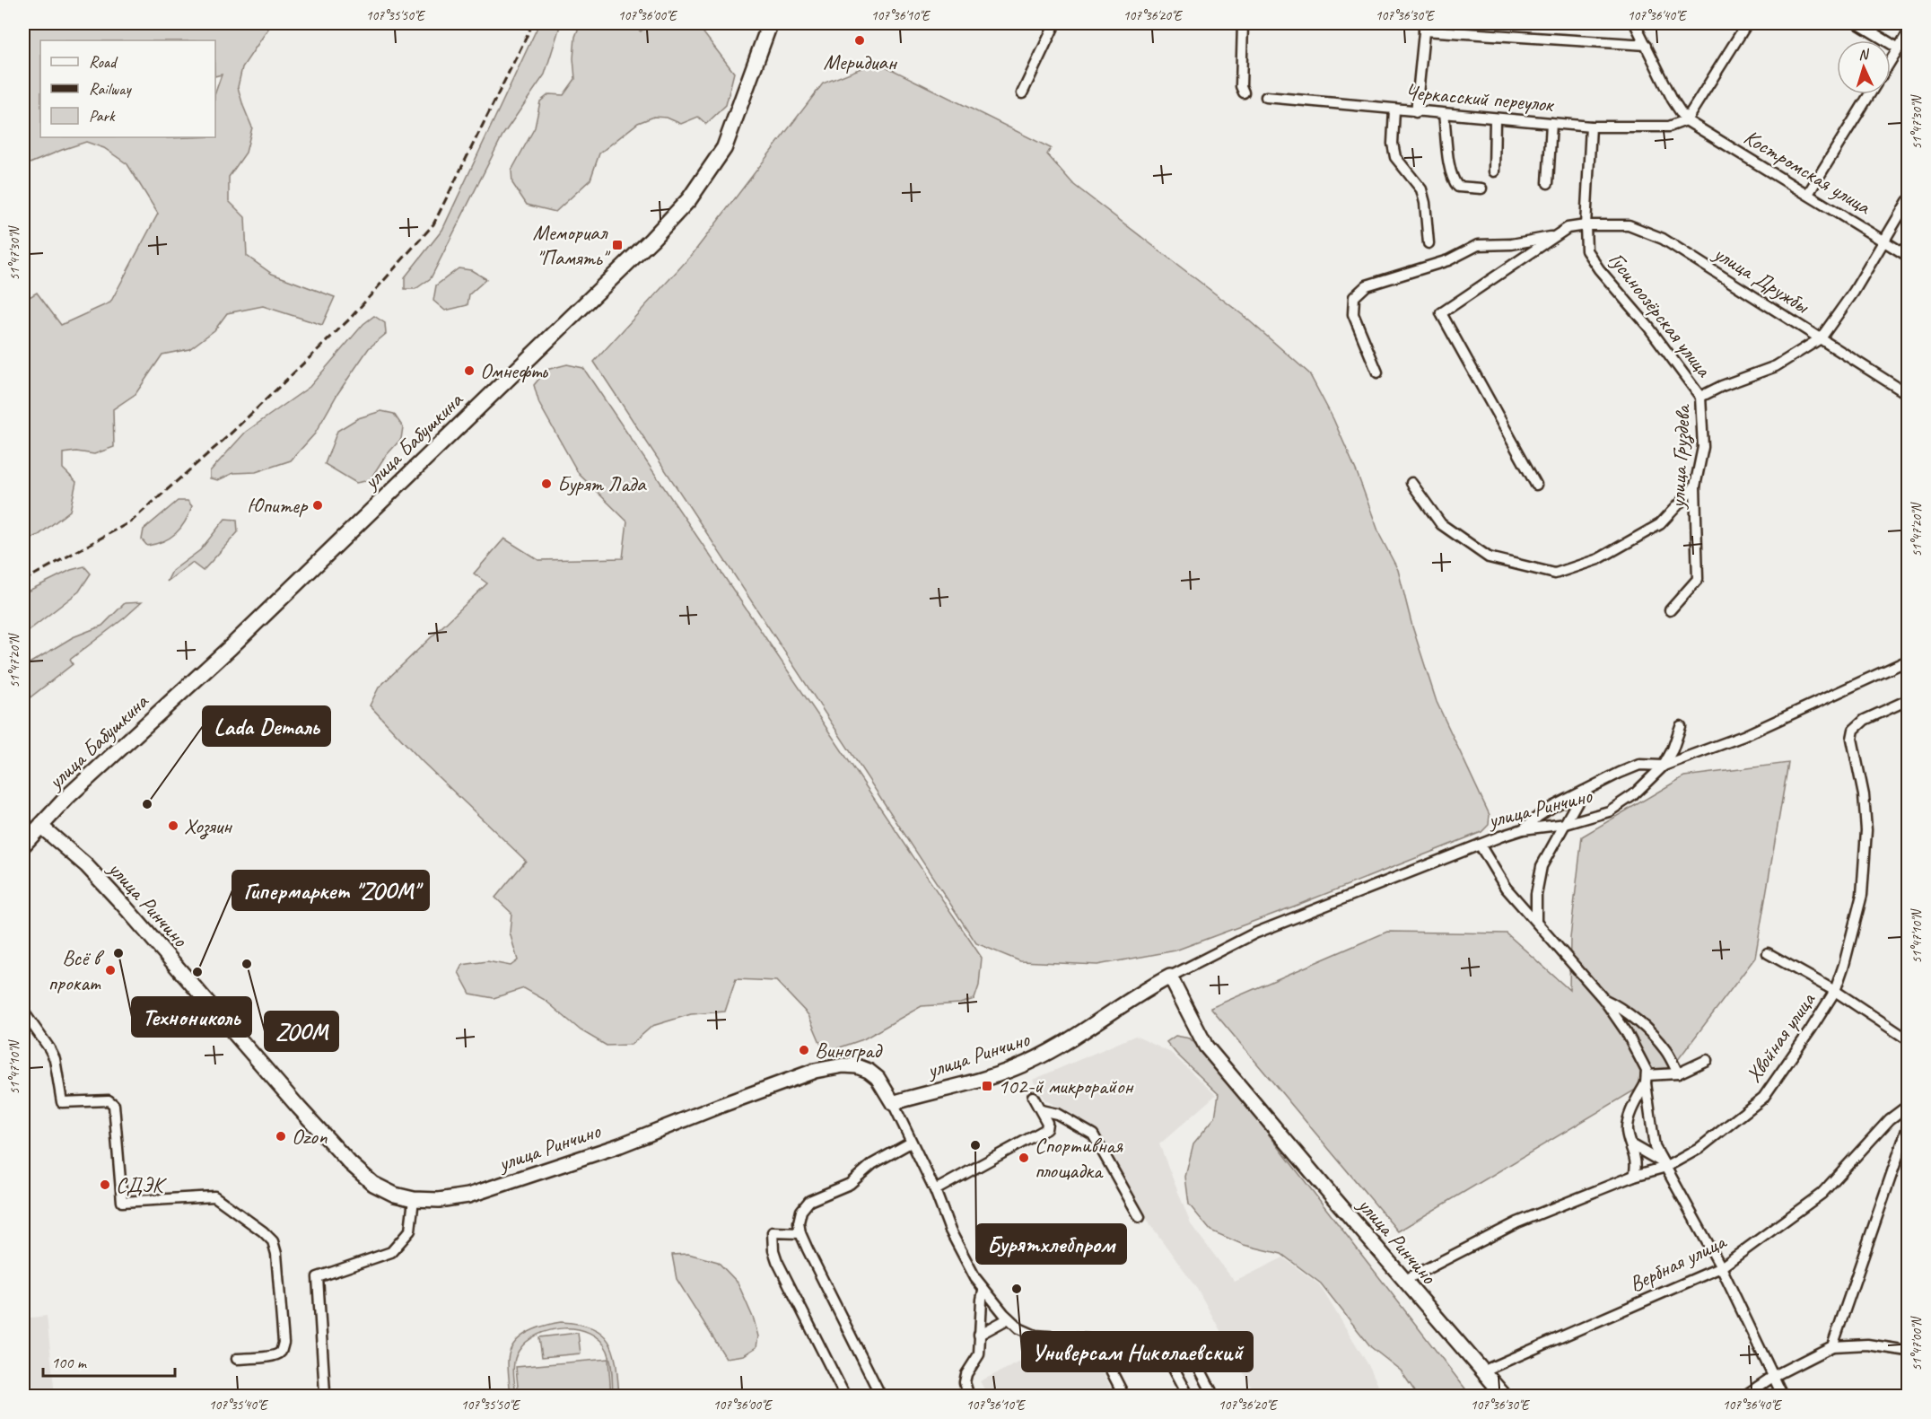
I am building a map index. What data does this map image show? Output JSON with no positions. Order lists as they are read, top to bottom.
{
  "streets": {
    "main road": ["улица Бабушкина"],
    "street": [
      "Черкасский переулок",
      "Костромская улица",
      "улица Дружбы",
      "Гусиноозёрская улица",
      "улица Груздева",
      "улица Ринчино",
      "Хвойная улица",
      "Вербная улица"
    ]
  },
  "crossings": [
    ["Черкасский переулок", "Костромская улица"],
    ["Черкасский переулок", "Гусиноозёрская улица"],
    ["Костромская улица", "улица Груздева"],
    ["улица Дружбы", "Гусиноозёрская улица"],
    ["улица Дружбы", "улица Груздева"],
    ["Гусиноозёрская улица", "улица Груздева"],
    ["улица Бабушкина", "улица Ринчино"],
    ["улица Ринчино", "Хвойная улица"],
    ["улица Ринчино", "Вербная улица"]
  ],
  "places": {
    "other": [
      "Меридиан",
      "Омнефть",
      "Бурят Лада",
      "Юпитер",
      "Lada Dеталь",
      "Хозяин",
      "Технониколь",
      "ZOOM",
      "Всё в прокат",
      "Гипермаркет \"ZOOM\"",
      "Виноград",
      "Ozon",
      "Бурятхлебпром",
      "Спортивная площадка",
      "СДЭК",
      "Универсам Николаевский"
    ],
    "transit": ["Мемориал \"Память\"", "102-й микрорайон"]
  },
  "legend": ["Road", "Railway", "Park"],
  "scale_bar": "100 m",
  "north": "top",
  "coordinates": [
    "107°35'50\"E",
    "107°36'00\"E",
    "107°36'10\"E",
    "107°36'20\"E",
    "107°36'30\"E",
    "107°36'40\"E",
    "51°47'30\"N",
    "51°47'20\"N",
    "51°47'10\"N",
    "51°47'00\"N",
    "107°35'40\"E"
  ]
}
